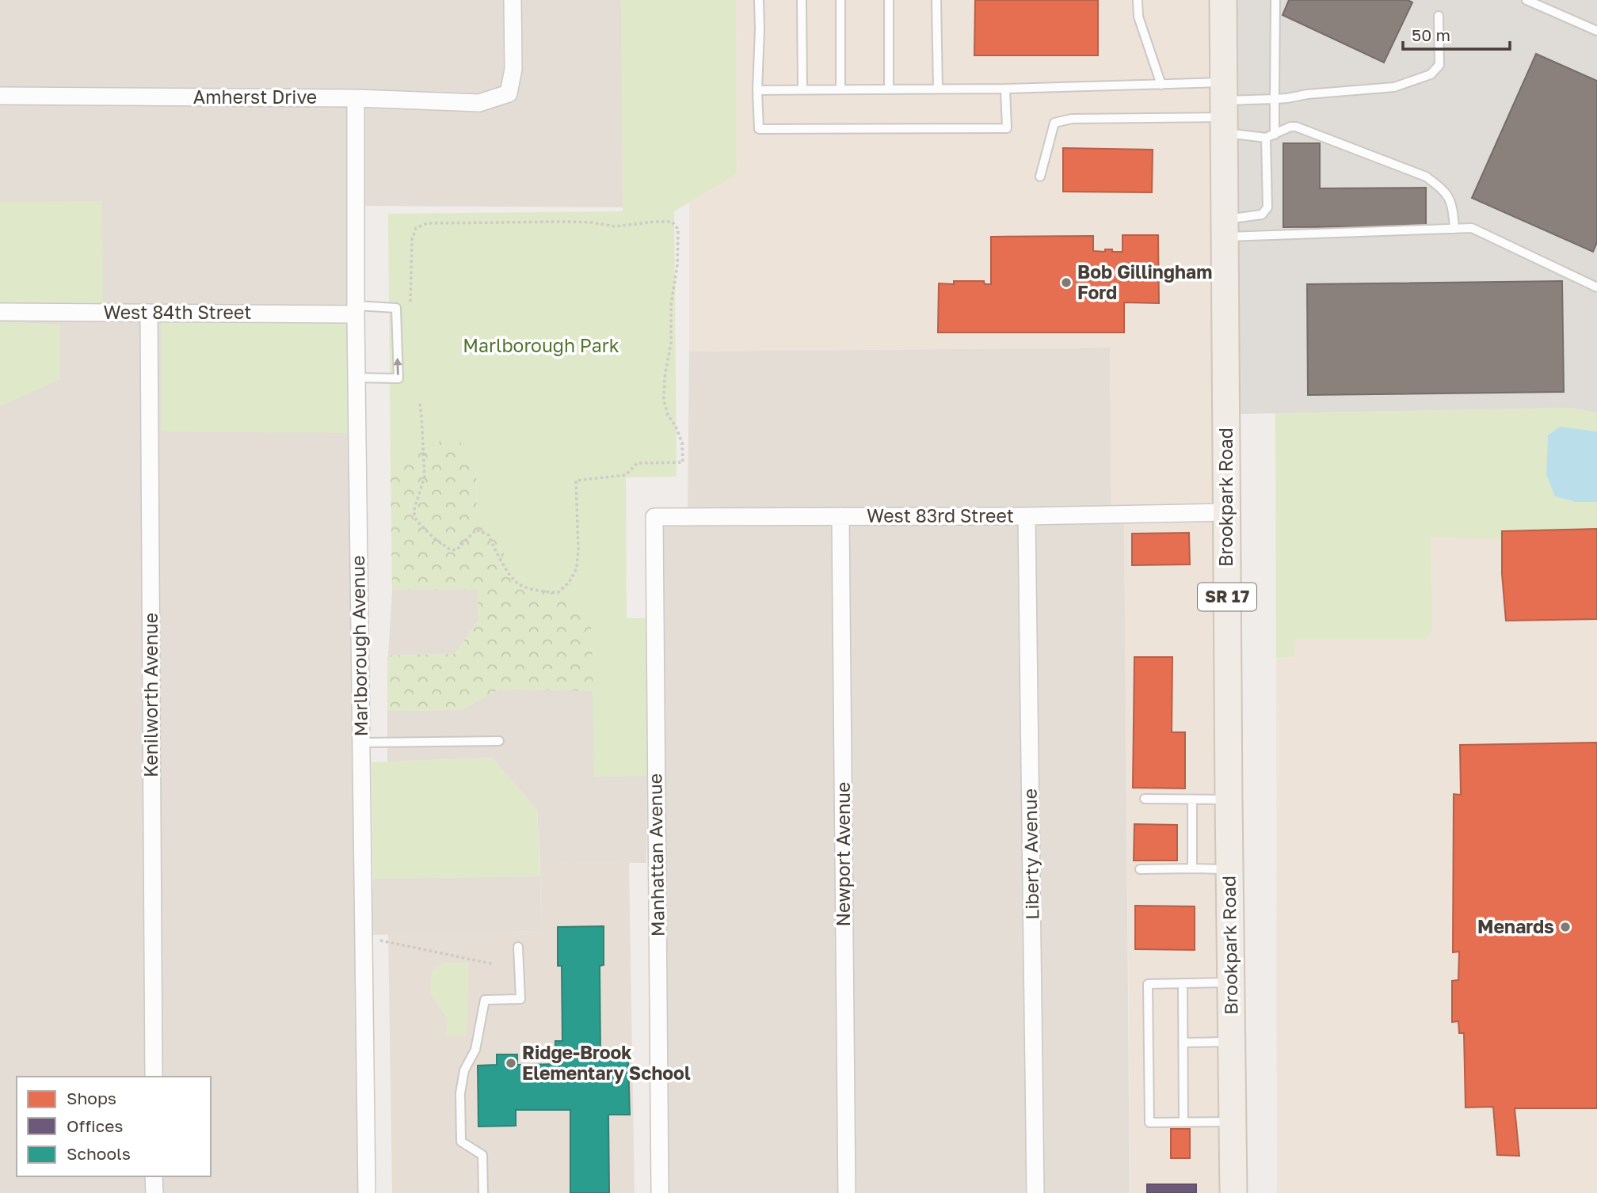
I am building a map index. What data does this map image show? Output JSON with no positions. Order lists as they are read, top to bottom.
{
  "streets": {
    "main road": ["Brookpark Road", "SR 17"],
    "street": [
      "Amherst Drive",
      "West 84th Street",
      "West 83rd Street",
      "Marlborough Avenue",
      "Kenilworth Avenue",
      "Newport Avenue",
      "Liberty Avenue",
      "Manhattan Avenue"
    ]
  },
  "crossings": [
    ["Amherst Drive", "Marlborough Avenue"],
    ["West 84th Street", "Marlborough Avenue"],
    ["West 84th Street", "Kenilworth Avenue"],
    ["Brookpark Road", "West 83rd Street"],
    ["West 83rd Street", "Newport Avenue"],
    ["West 83rd Street", "Liberty Avenue"],
    ["West 83rd Street", "Manhattan Avenue"]
  ],
  "parks": ["Marlborough Park"],
  "places": ["Bob Gillingham Ford", "Menards", "Ridge-Brook Elementary School"],
  "legend": ["Shops", "Offices", "Schools"],
  "scale_bar": "50 m"
}
